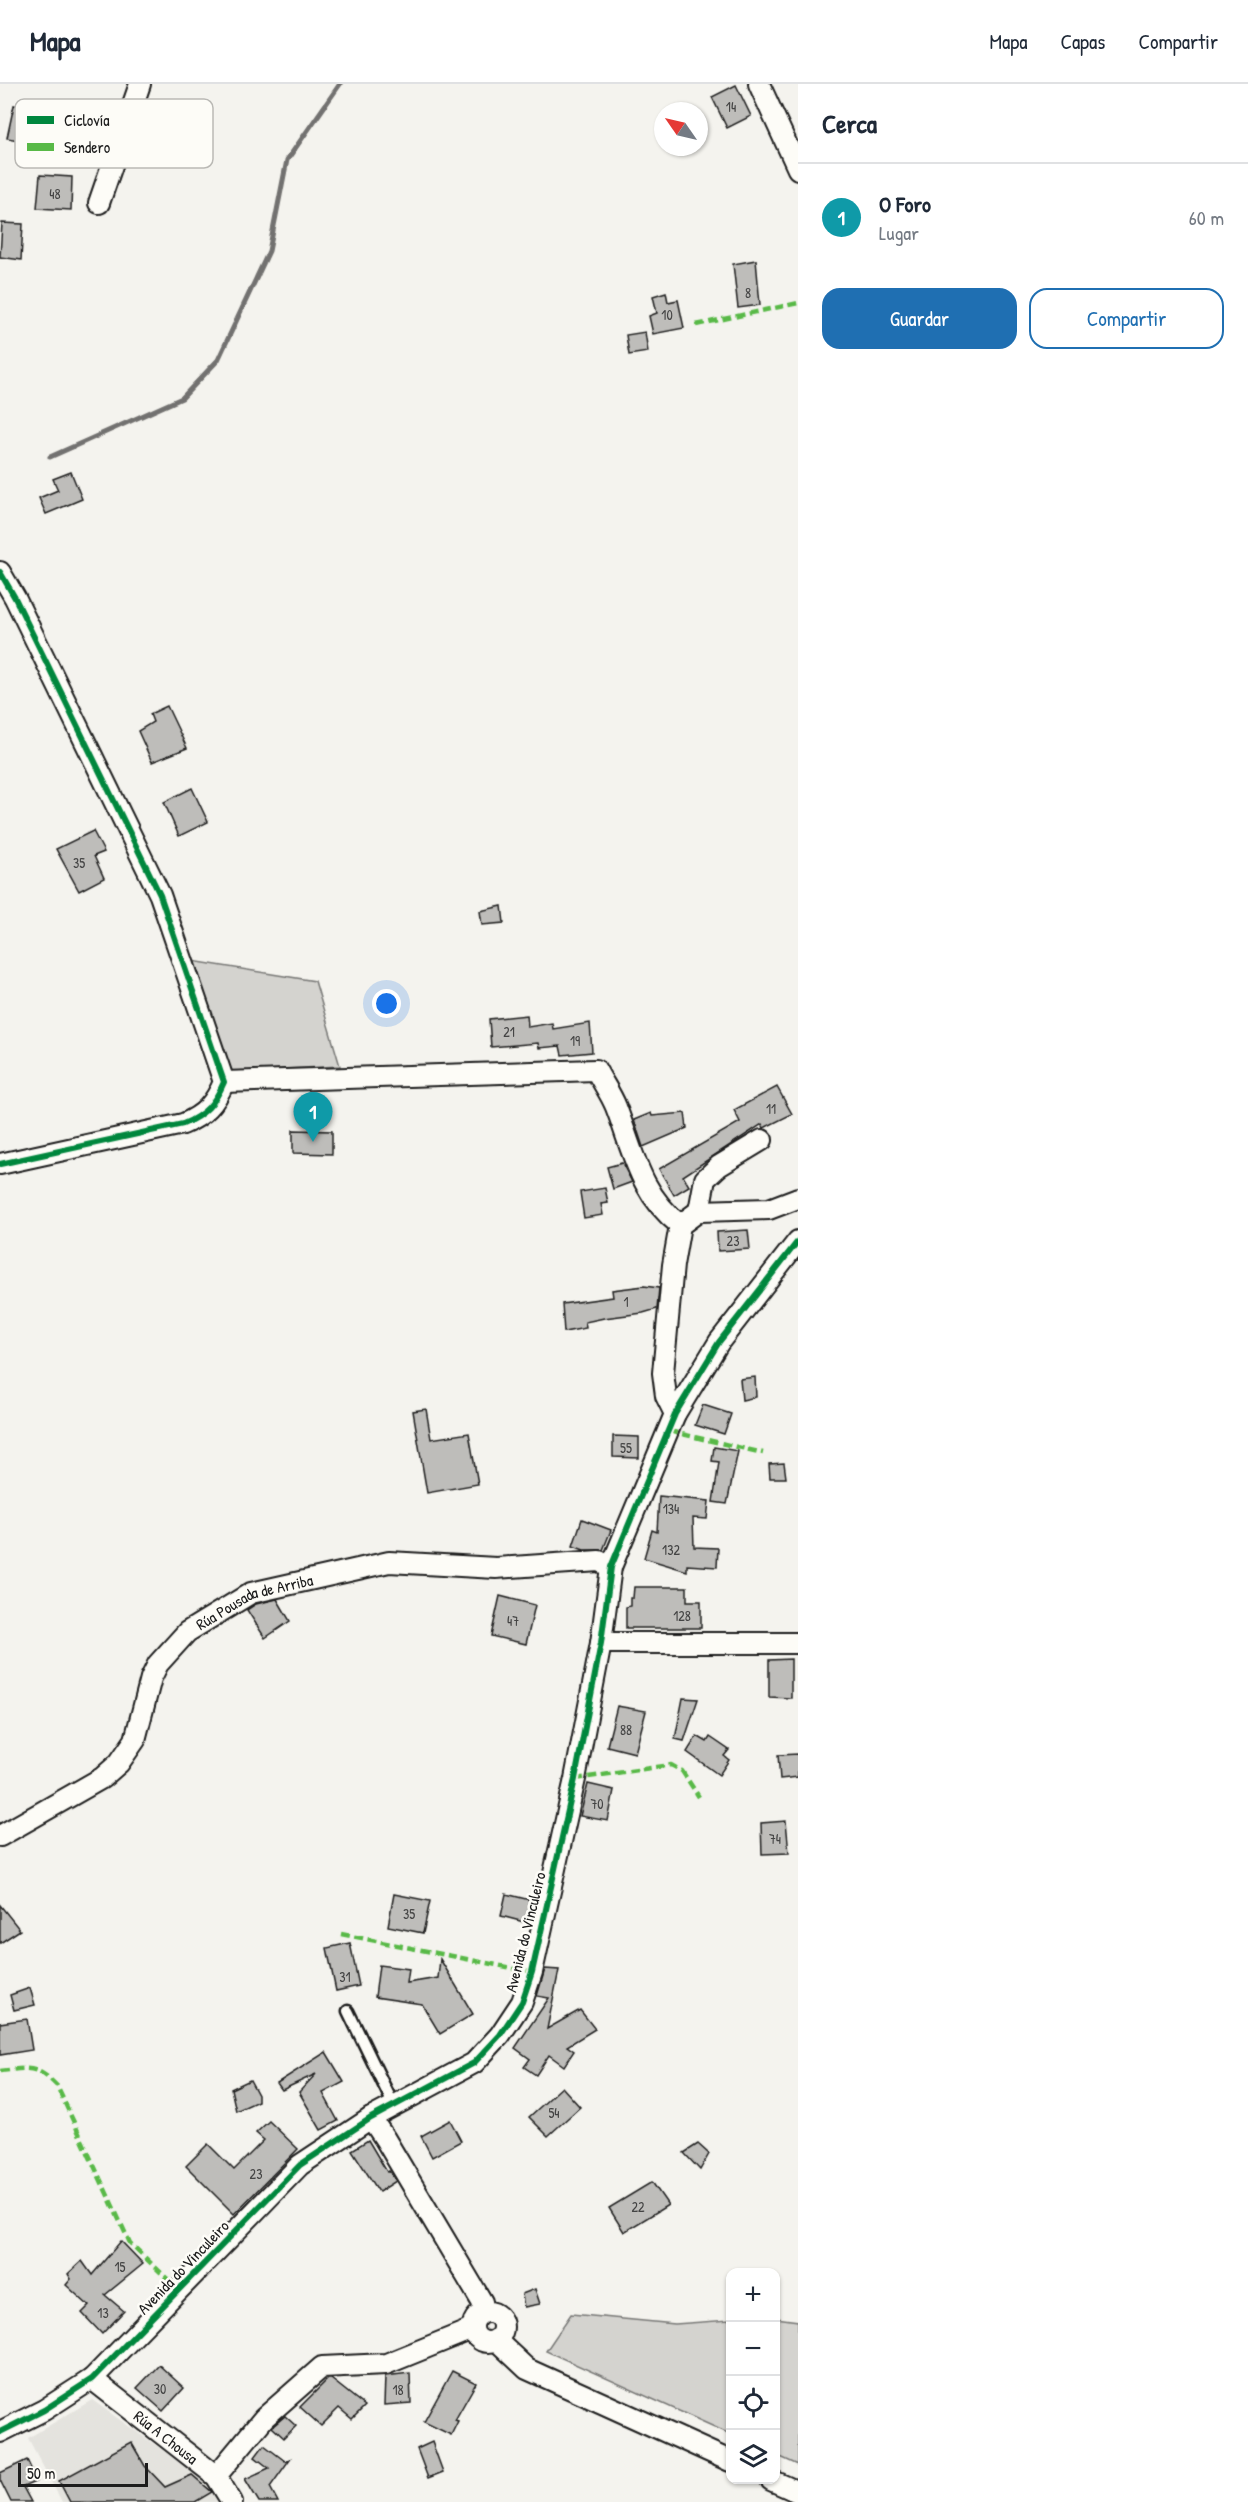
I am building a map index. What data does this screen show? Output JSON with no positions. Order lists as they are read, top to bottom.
{
  "streets": {
    "street": ["Rúa Pousada de Arriba", "Avenida do Vinculeiro", "Rúa A Chousa"]
  },
  "crossings": [
    ["Rúa Pousada de Arriba", "Avenida do Vinculeiro"],
    ["Avenida do Vinculeiro", "Rúa A Chousa"]
  ],
  "house_numbers": [
    "14",
    "48",
    "8",
    "10",
    "35",
    "21",
    "19",
    "11",
    "23",
    "1",
    "55",
    "134",
    "132",
    "128",
    "47",
    "88",
    "70",
    "74",
    "35",
    "31",
    "54",
    "23",
    "22",
    "15",
    "13",
    "30",
    "18"
  ],
  "legend": ["Ciclovía", "Sendero"],
  "scale_bar": "50 m",
  "north": "top left",
  "page": {
    "header": "Mapa",
    "nav": ["Mapa", "Capas", "Compartir"],
    "heading": "Cerca",
    "list": [
      {
        "mark": "1",
        "name": "O Foro",
        "note": "Lugar",
        "value": "60 m"
      }
    ],
    "buttons": ["Guardar", "Compartir"],
    "pins": "1",
    "map_buttons": ["+", "−"],
    "scale": "50 m"
  }
}
